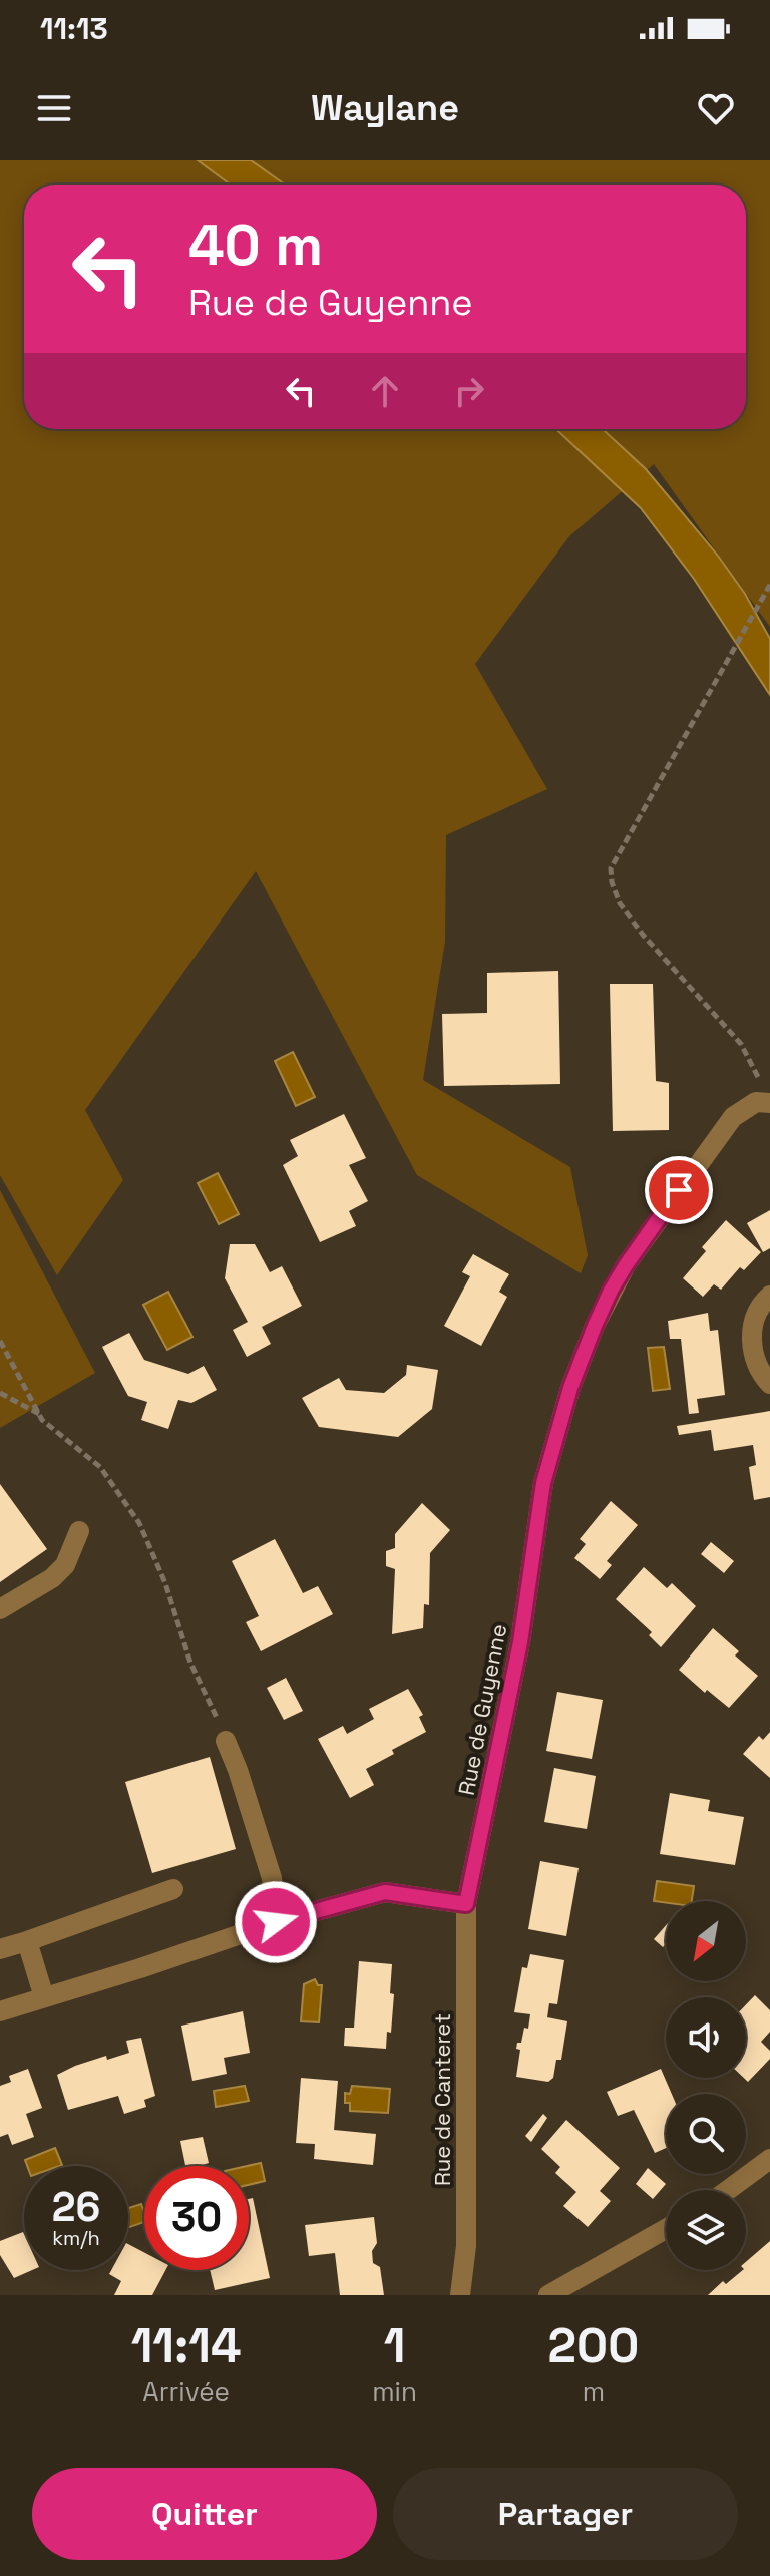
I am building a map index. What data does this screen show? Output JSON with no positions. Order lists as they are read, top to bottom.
{
  "streets": {
    "street": ["Rue de Guyenne", "Rue de Canteret"]
  },
  "crossings": [
    ["Rue de Guyenne", "Rue de Canteret"]
  ],
  "north": "bottom left",
  "page": {
    "status": "11:13",
    "header": "Waylane",
    "turn": ["40 m", "Rue de Guyenne"],
    "speed": "26 km/h",
    "limit": "30",
    "eta": [
      "11:14",
      "Arrivée",
      "1",
      "min",
      "200",
      "m"
    ],
    "buttons": ["Quitter", "Partager"]
  }
}
